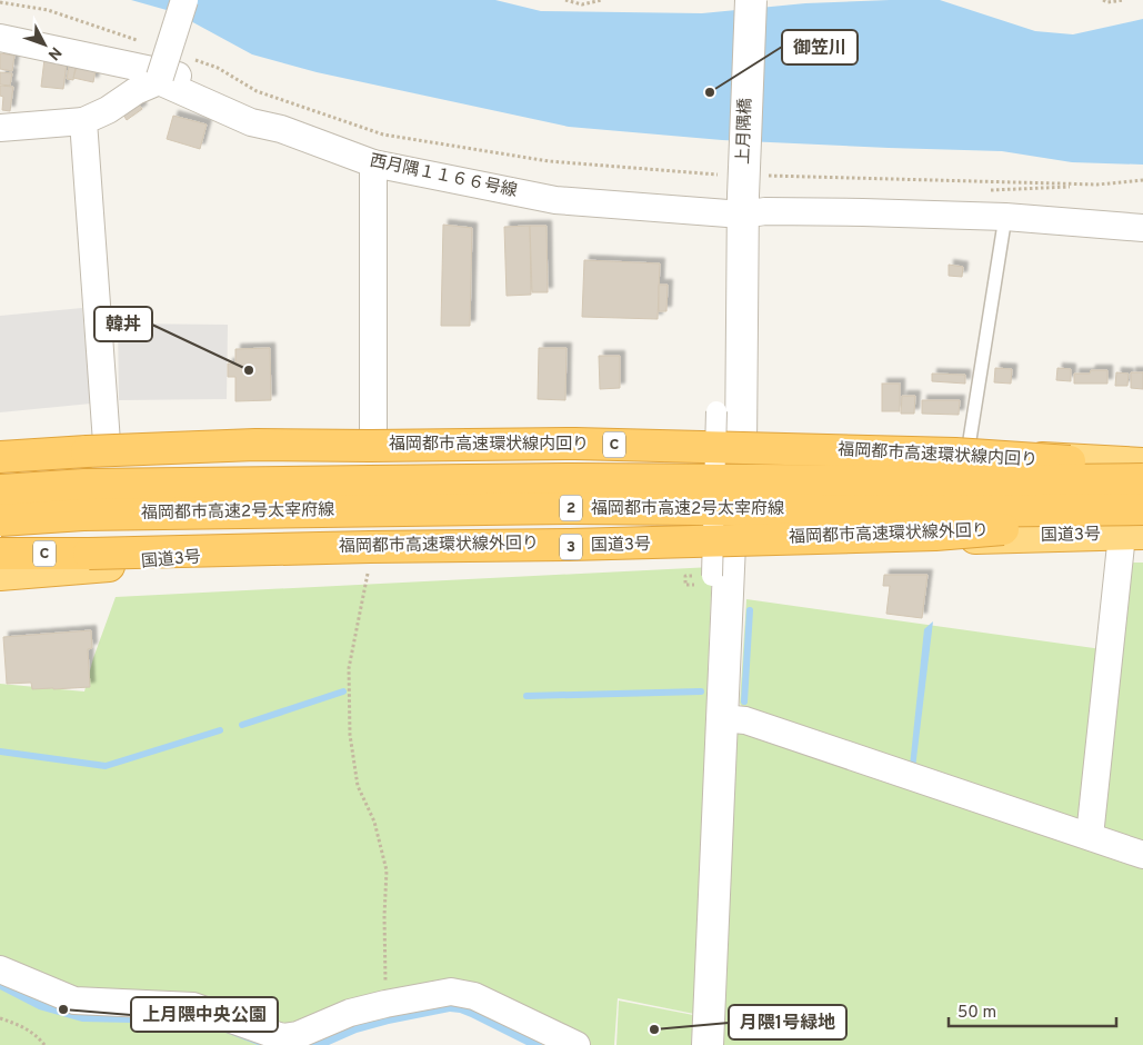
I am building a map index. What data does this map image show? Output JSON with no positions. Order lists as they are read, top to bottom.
{
  "streets": {
    "highway": [
      "福岡都市高速環状線内回り",
      "C",
      "2",
      "福岡都市高速2号太宰府線",
      "福岡都市高速環状線外回り",
      "国道3号",
      "3"
    ],
    "street": ["上月隅橋", "西月隅１１６６号線"]
  },
  "crossings": [
    ["上月隅橋", "西月隅１１６６号線"],
    ["上月隅橋", "国道3号"],
    ["福岡都市高速環状線外回り", "国道3号"]
  ],
  "places": [
    "御笠川",
    "韓丼",
    "上月隈中央公園",
    "月隈1号緑地"
  ],
  "scale_bar": "50 m",
  "north": "bottom right"
}
